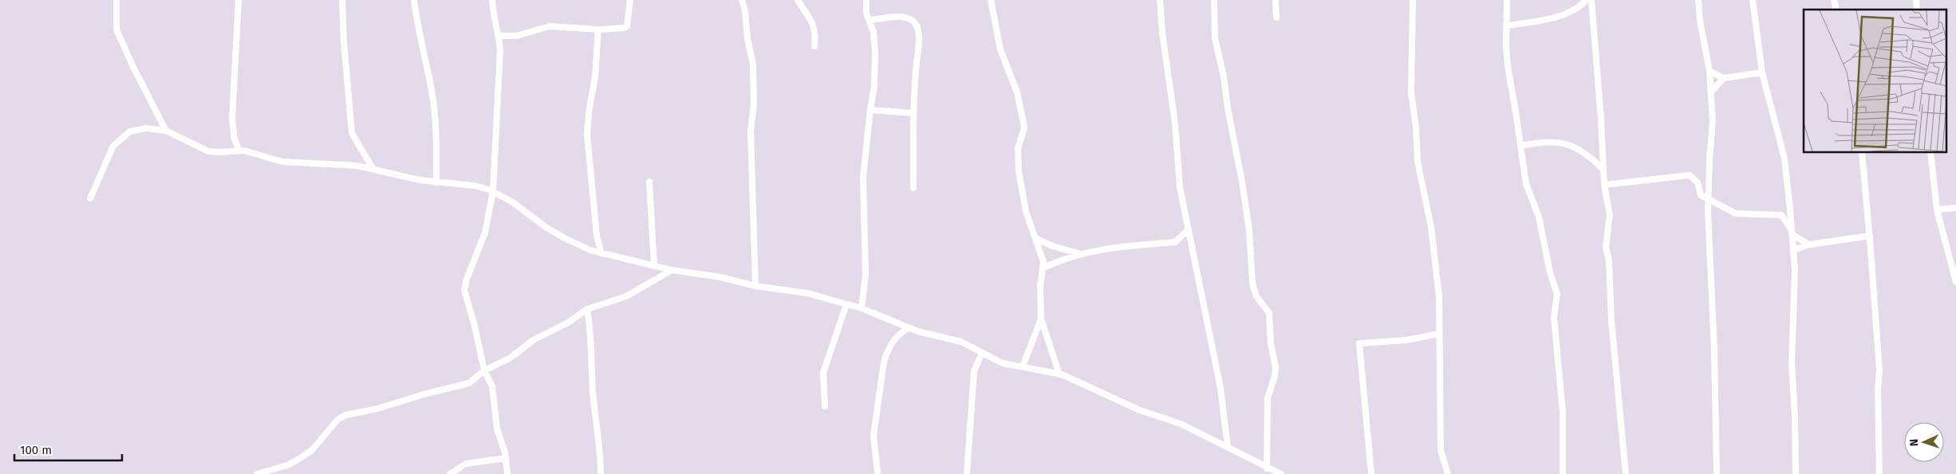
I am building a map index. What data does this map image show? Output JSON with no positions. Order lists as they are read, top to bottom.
{
  "scale_bar": "100 m",
  "north": "left"
}
